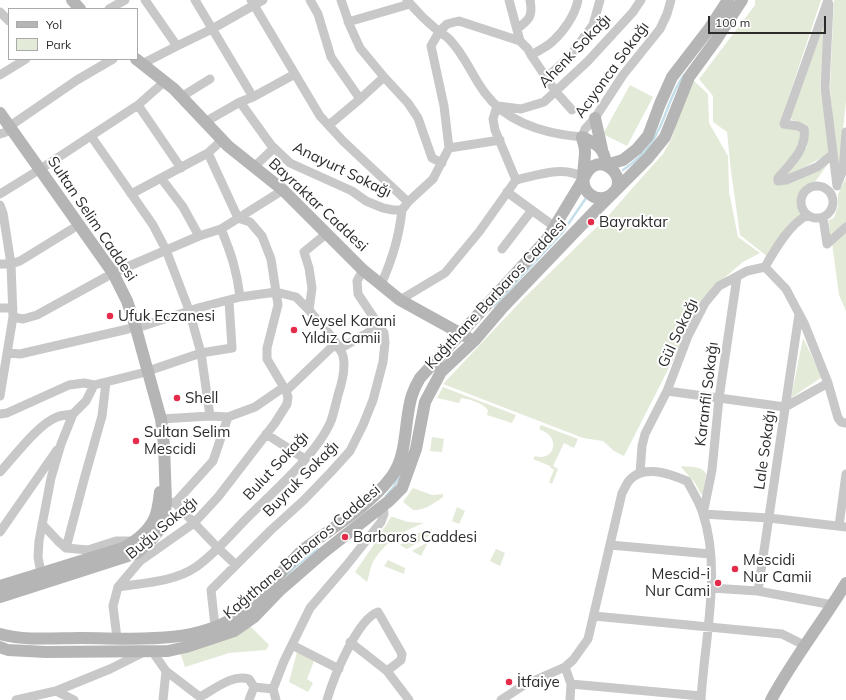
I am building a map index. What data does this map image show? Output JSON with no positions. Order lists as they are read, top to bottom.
{
  "streets": {
    "main road": ["Bayraktar Caddesi", "Sultan Selim Caddesi", "Kağıthane Barbaros Caddesi"],
    "street": [
      "Ahenk Sokağı",
      "Acıyonca Sokağı",
      "Anayurt Sokağı",
      "Gül Sokağı",
      "Karanfil Sokağı",
      "Lale Sokağı",
      "Bulut Sokağı",
      "Buyruk Sokağı",
      "Buğu Sokağı"
    ]
  },
  "crossings": [
    ["Ahenk Sokağı", "Acıyonca Sokağı"],
    ["Bayraktar Caddesi", "Kağıthane Barbaros Caddesi"],
    ["Bayraktar Caddesi", "Buyruk Sokağı"],
    ["Kağıthane Barbaros Caddesi", "Buyruk Sokağı"],
    ["Gül Sokağı", "Karanfil Sokağı"],
    ["Bulut Sokağı", "Buğu Sokağı"]
  ],
  "places": [
    "Bayraktar",
    "Ufuk Eczanesi",
    "Veysel Karani Yıldız Camii",
    "Shell",
    "Sultan Selim Mescidi",
    "Barbaros Caddesi",
    "Mescidi Nur Camii",
    "Mescid-i Nur Cami",
    "İtfaiye"
  ],
  "legend": ["Yol", "Park"],
  "scale_bar": "100 m"
}
